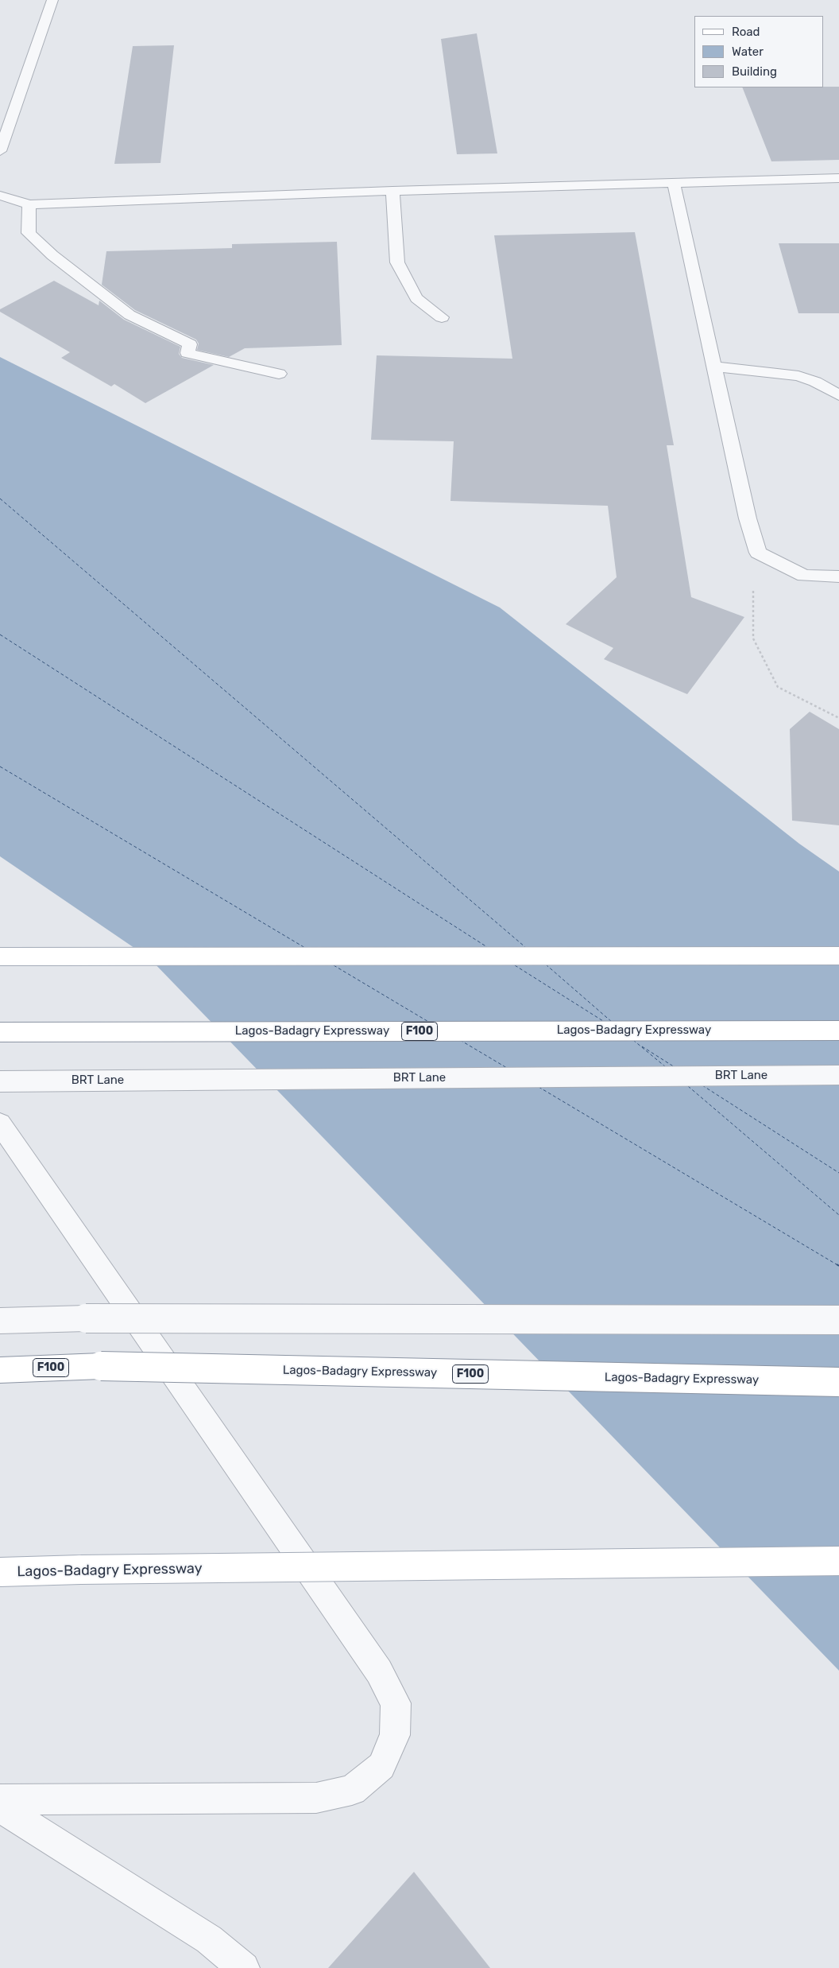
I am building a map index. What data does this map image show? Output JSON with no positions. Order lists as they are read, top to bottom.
{
  "streets": {
    "main road": ["Lagos-Badagry Expressway", "F100"],
    "street": ["BRT Lane"]
  },
  "legend": ["Road", "Water", "Building"]
}
